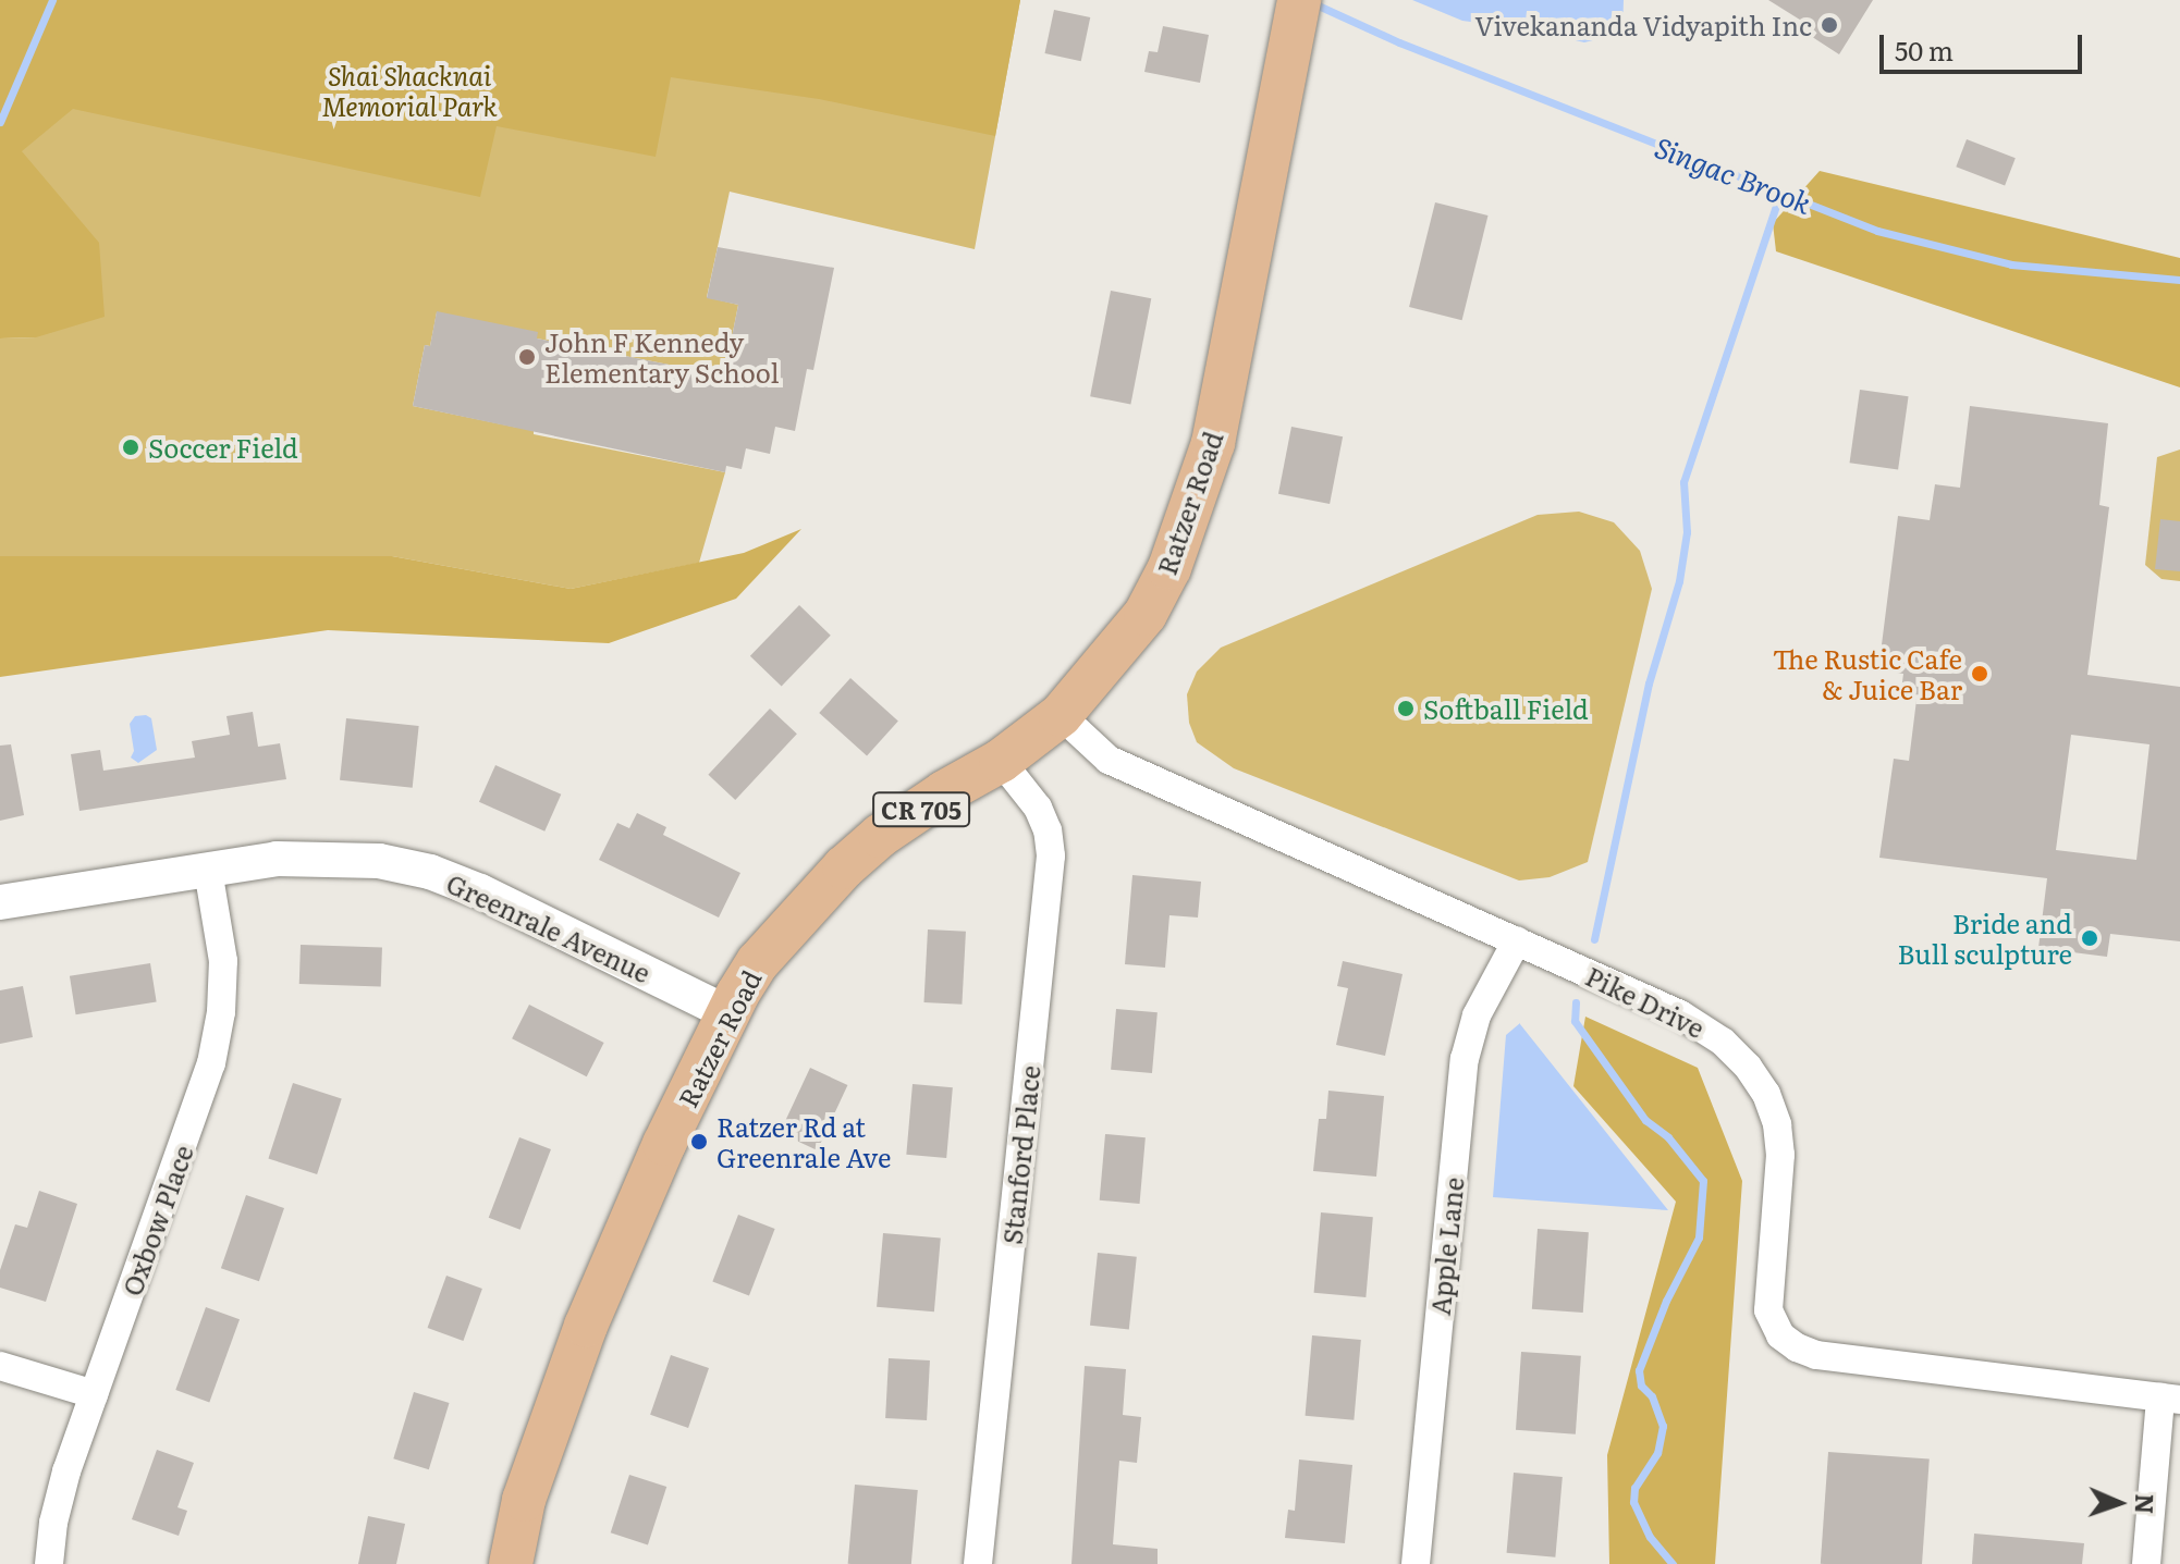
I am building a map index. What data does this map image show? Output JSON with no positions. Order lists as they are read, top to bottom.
{
  "streets": {
    "main road": ["Ratzer Road", "CR 705"],
    "street": [
      "Greenrale Avenue",
      "Pike Drive",
      "Stanford Place",
      "Oxbow Place",
      "Apple Lane"
    ]
  },
  "crossings": [
    ["Ratzer Road", "Greenrale Avenue"],
    ["Ratzer Road", "Pike Drive"],
    ["Ratzer Road", "Stanford Place"],
    ["Greenrale Avenue", "Oxbow Place"],
    ["Pike Drive", "Apple Lane"]
  ],
  "water": ["Singac Brook"],
  "parks": ["Shai Shacknai Memorial Park"],
  "places": [
    "Vivekananda Vidyapith Inc",
    "John F Kennedy Elementary School",
    "Soccer Field",
    "The Rustic Cafe & Juice Bar",
    "Softball Field",
    "Bride and Bull sculpture",
    "Ratzer Rd at Greenrale Ave"
  ],
  "scale_bar": "50 m",
  "north": "right"
}
